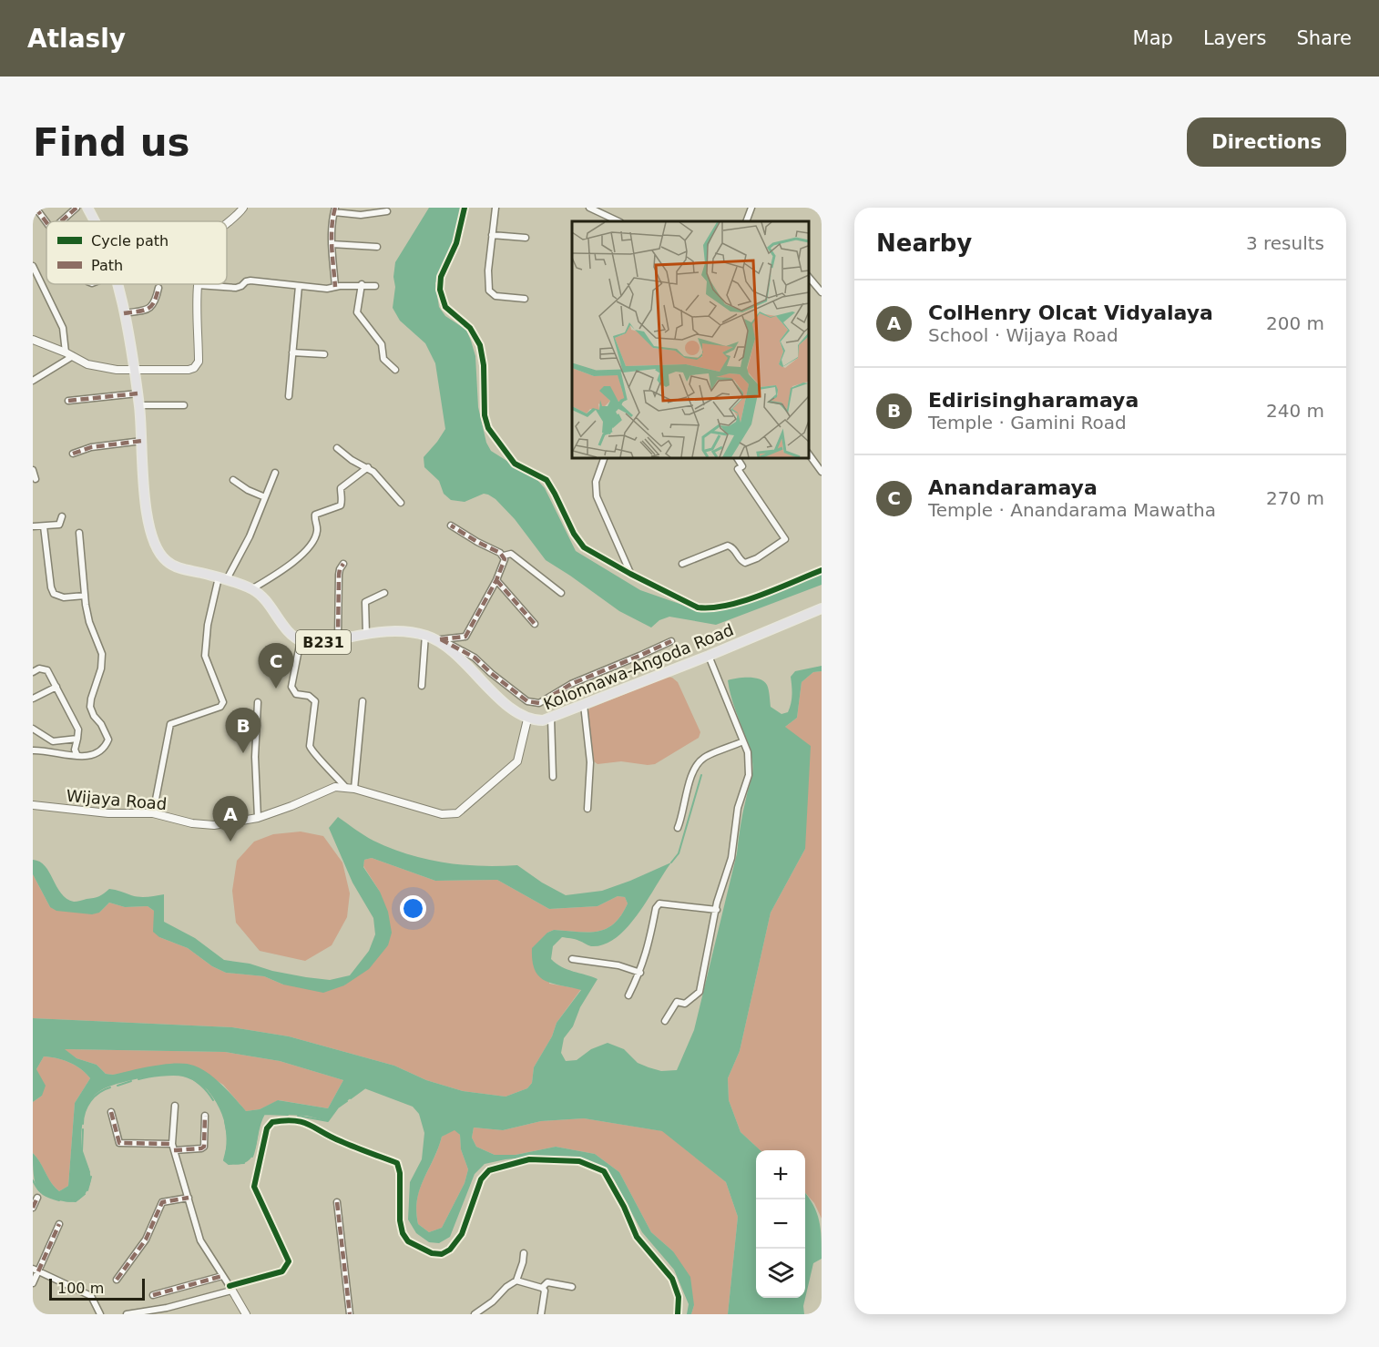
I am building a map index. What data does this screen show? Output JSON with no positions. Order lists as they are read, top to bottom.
{
  "streets": {
    "main road": ["B231", "Kolonnawa-Angoda Road"],
    "street": ["Wijaya Road"]
  },
  "crossings": [
    ["B231", "Kolonnawa-Angoda Road"],
    ["Kolonnawa-Angoda Road", "Wijaya Road"]
  ],
  "legend": ["Cycle path", "Path"],
  "scale_bar": "100 m",
  "page": {
    "header": "Atlasly",
    "nav": ["Map", "Layers", "Share"],
    "buttons": "Directions",
    "title": "Find us",
    "heading": ["Nearby", "3 results"],
    "list": [
      {
        "mark": "A",
        "name": "ColHenry Olcat Vidyalaya",
        "note": "School · Wijaya Road",
        "value": "200 m"
      },
      {
        "mark": "B",
        "name": "Edirisingharamaya",
        "note": "Temple · Gamini Road",
        "value": "240 m"
      },
      {
        "mark": "C",
        "name": "Anandaramaya",
        "note": "Temple · Anandarama Mawatha",
        "value": "270 m"
      }
    ],
    "pins": ["C", "B", "A"],
    "map_buttons": ["+", "−"],
    "scale": "100 m"
  }
}
